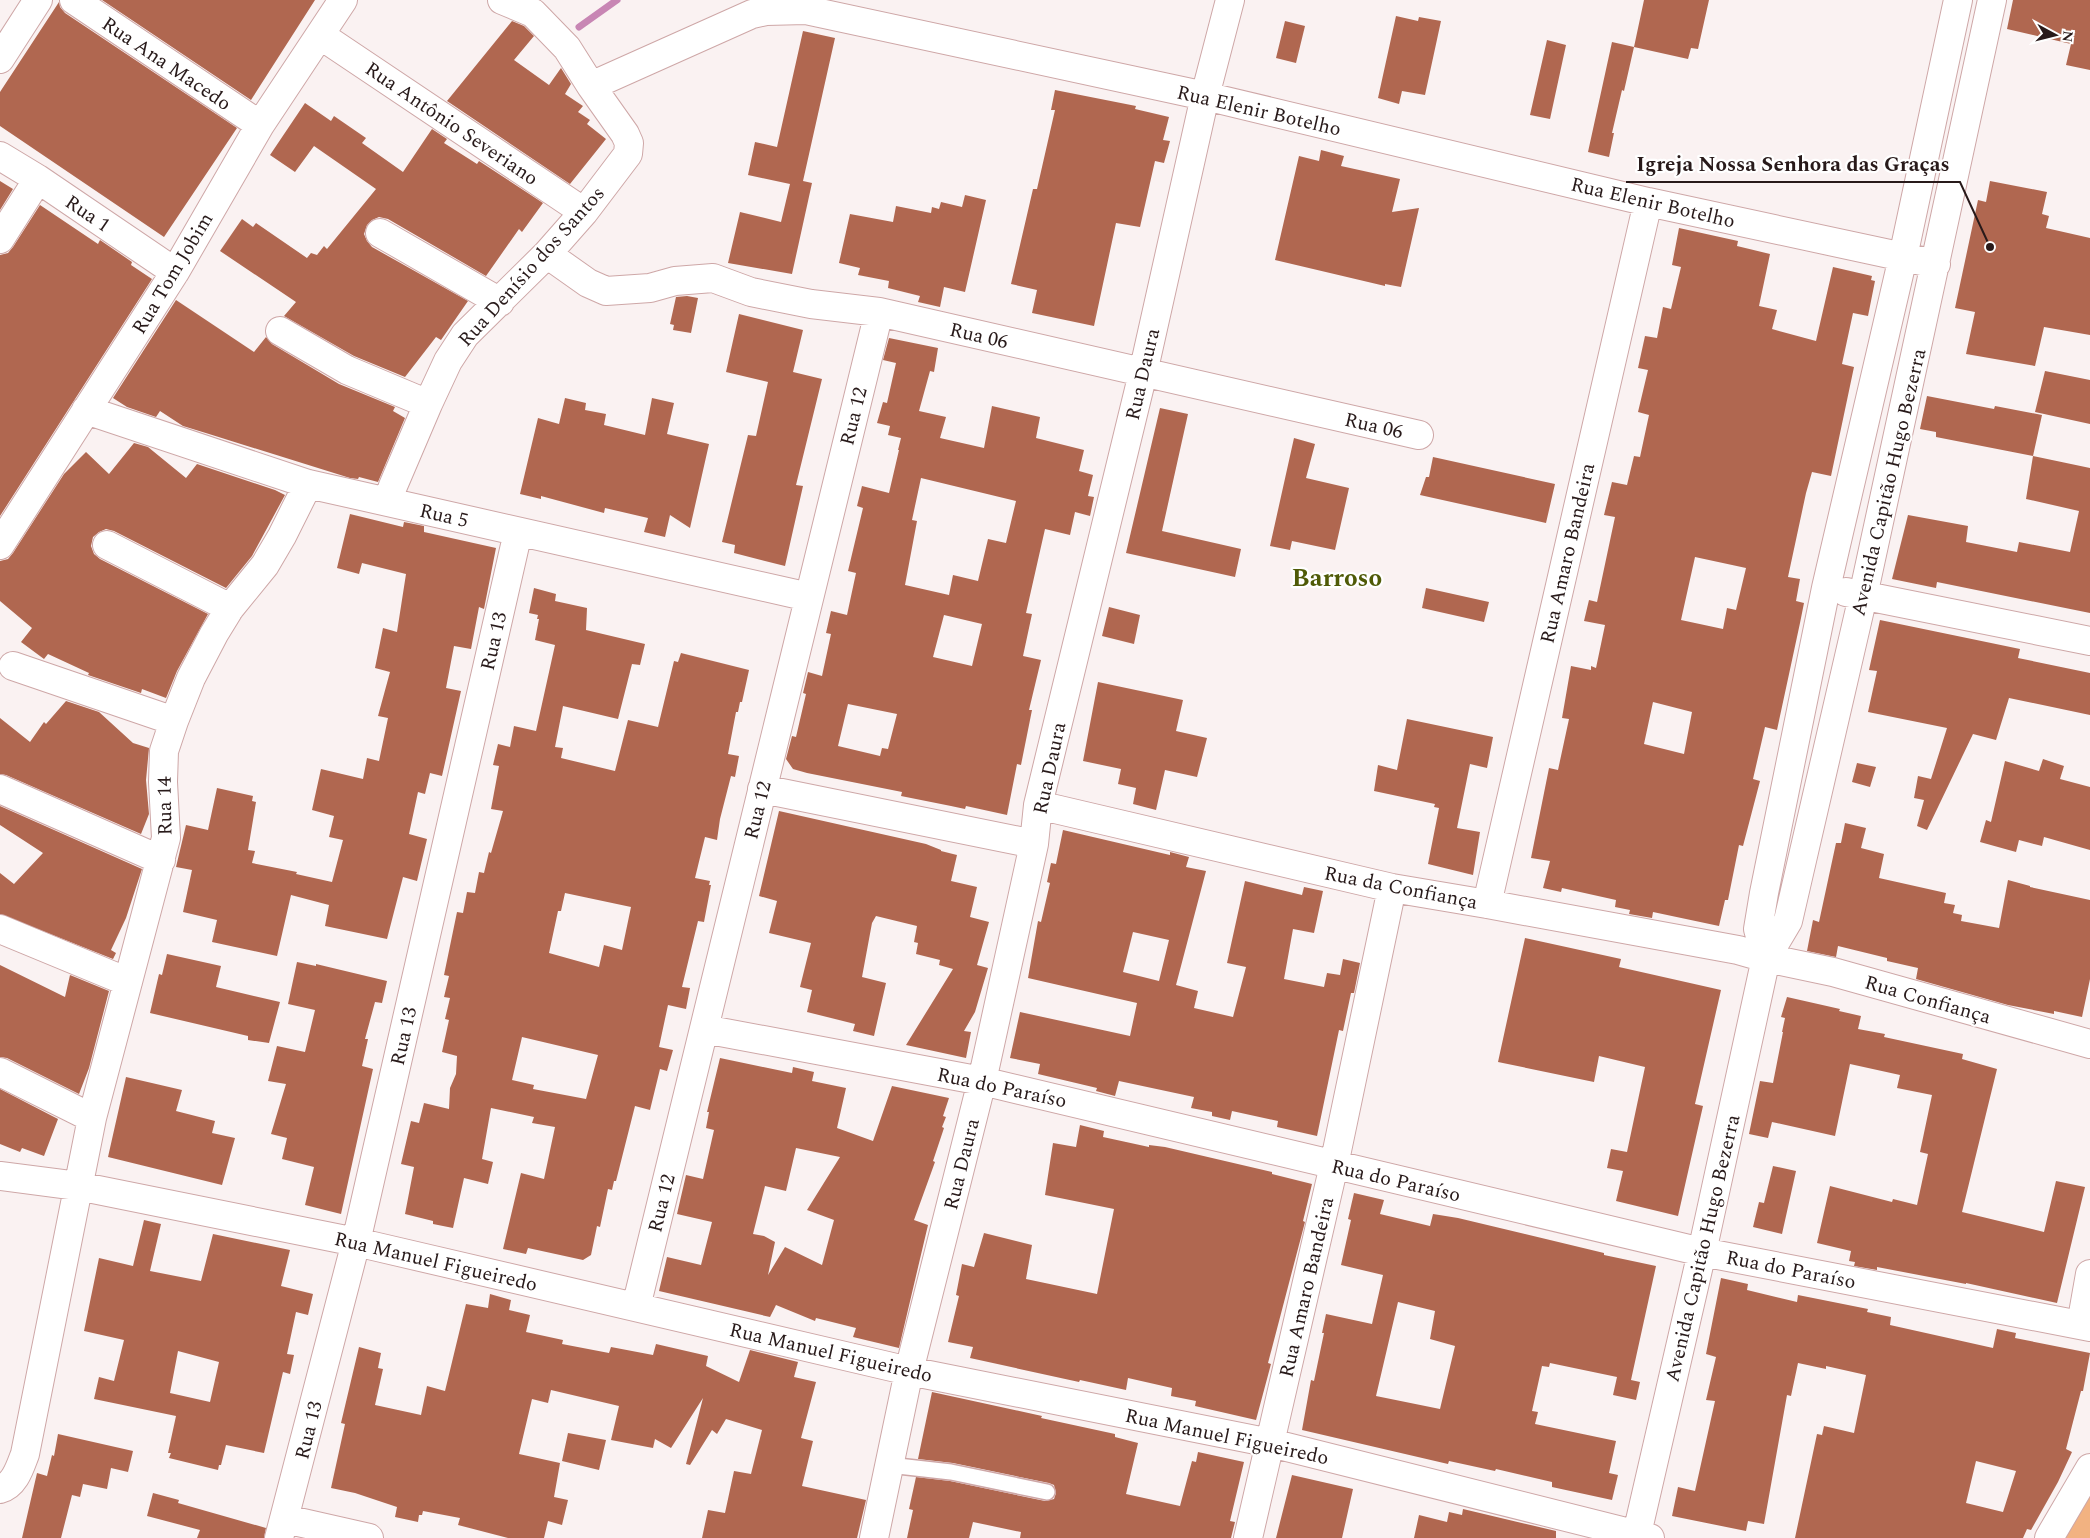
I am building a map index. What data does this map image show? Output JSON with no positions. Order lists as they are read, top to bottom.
{
  "streets": {
    "street": [
      "Rua Ana Macedo",
      "Rua Elenir Botelho",
      "Rua Antônio Severiano",
      "Rua 1",
      "Rua Denísio dos Santos",
      "Rua Tom Jobim",
      "Rua 06",
      "Rua Daura",
      "Rua 12",
      "Avenida Capitão Hugo Bezerra",
      "Rua 5",
      "Rua Amaro Bandeira",
      "Rua 13",
      "Rua 14",
      "Rua da Confiança",
      "Rua Confiança",
      "Rua do Paraíso",
      "Rua Manuel Figueiredo"
    ]
  },
  "crossings": [
    ["Rua Ana Macedo", "Rua Tom Jobim"],
    ["Rua Elenir Botelho", "Rua Denísio dos Santos"],
    ["Rua Elenir Botelho", "Rua Daura"],
    ["Rua Elenir Botelho", "Avenida Capitão Hugo Bezerra"],
    ["Rua Elenir Botelho", "Rua Amaro Bandeira"],
    ["Rua Antônio Severiano", "Rua Denísio dos Santos"],
    ["Rua Antônio Severiano", "Rua Tom Jobim"],
    ["Rua 1", "Rua Tom Jobim"],
    ["Rua Denísio dos Santos", "Rua 06"],
    ["Rua Denísio dos Santos", "Rua 5"],
    ["Rua Tom Jobim", "Rua 5"],
    ["Rua 06", "Rua Daura"],
    ["Rua 06", "Rua 12"],
    ["Rua Daura", "Rua da Confiança"],
    ["Rua Daura", "Rua do Paraíso"],
    ["Rua Daura", "Rua Manuel Figueiredo"],
    ["Rua 12", "Rua 5"],
    ["Rua 12", "Rua do Paraíso"],
    ["Rua 12", "Rua Manuel Figueiredo"],
    ["Avenida Capitão Hugo Bezerra", "Rua da Confiança"],
    ["Avenida Capitão Hugo Bezerra", "Rua Confiança"],
    ["Avenida Capitão Hugo Bezerra", "Rua do Paraíso"],
    ["Avenida Capitão Hugo Bezerra", "Rua Manuel Figueiredo"],
    ["Rua 5", "Rua 13"],
    ["Rua 5", "Rua 14"],
    ["Rua Amaro Bandeira", "Rua da Confiança"],
    ["Rua Amaro Bandeira", "Rua do Paraíso"],
    ["Rua Amaro Bandeira", "Rua Manuel Figueiredo"],
    ["Rua 13", "Rua Manuel Figueiredo"],
    ["Rua 14", "Rua Manuel Figueiredo"],
    ["Rua da Confiança", "Rua Confiança"]
  ],
  "districts": ["Barroso"],
  "places": ["Igreja Nossa Senhora das Graças"],
  "north": "right"
}
